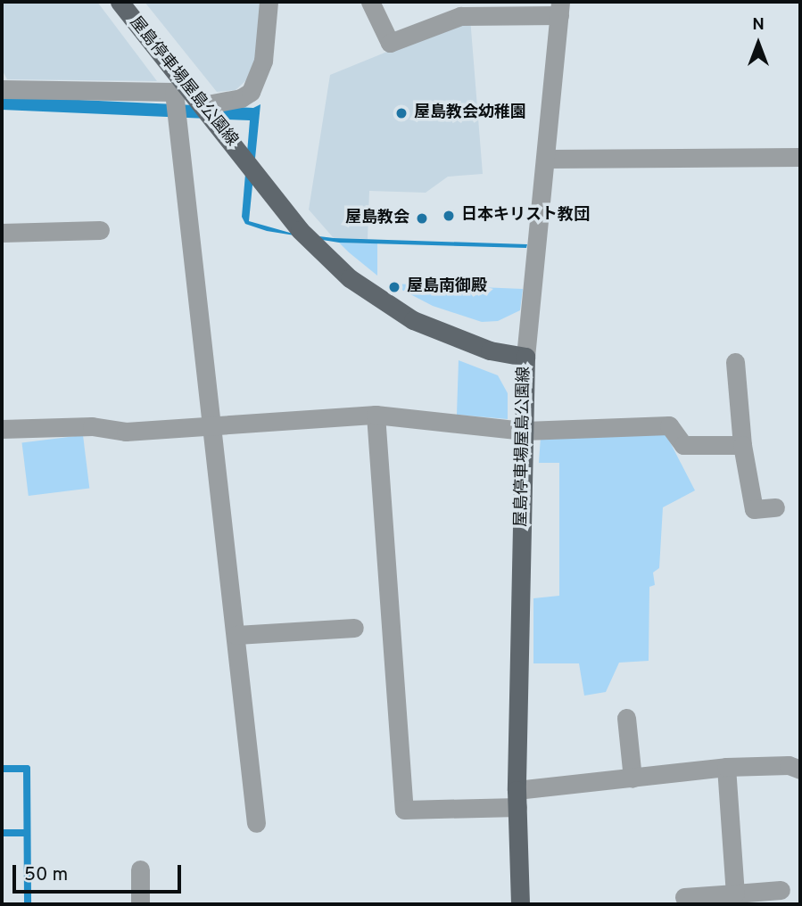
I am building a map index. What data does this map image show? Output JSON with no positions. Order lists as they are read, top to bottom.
{
  "streets": {
    "main road": ["屋島停車場屋島公園線"]
  },
  "places": [
    "屋島教会幼稚園",
    "日本キリスト教団",
    "屋島教会",
    "屋島南御殿"
  ],
  "scale_bar": "50 m",
  "north": "top"
}
